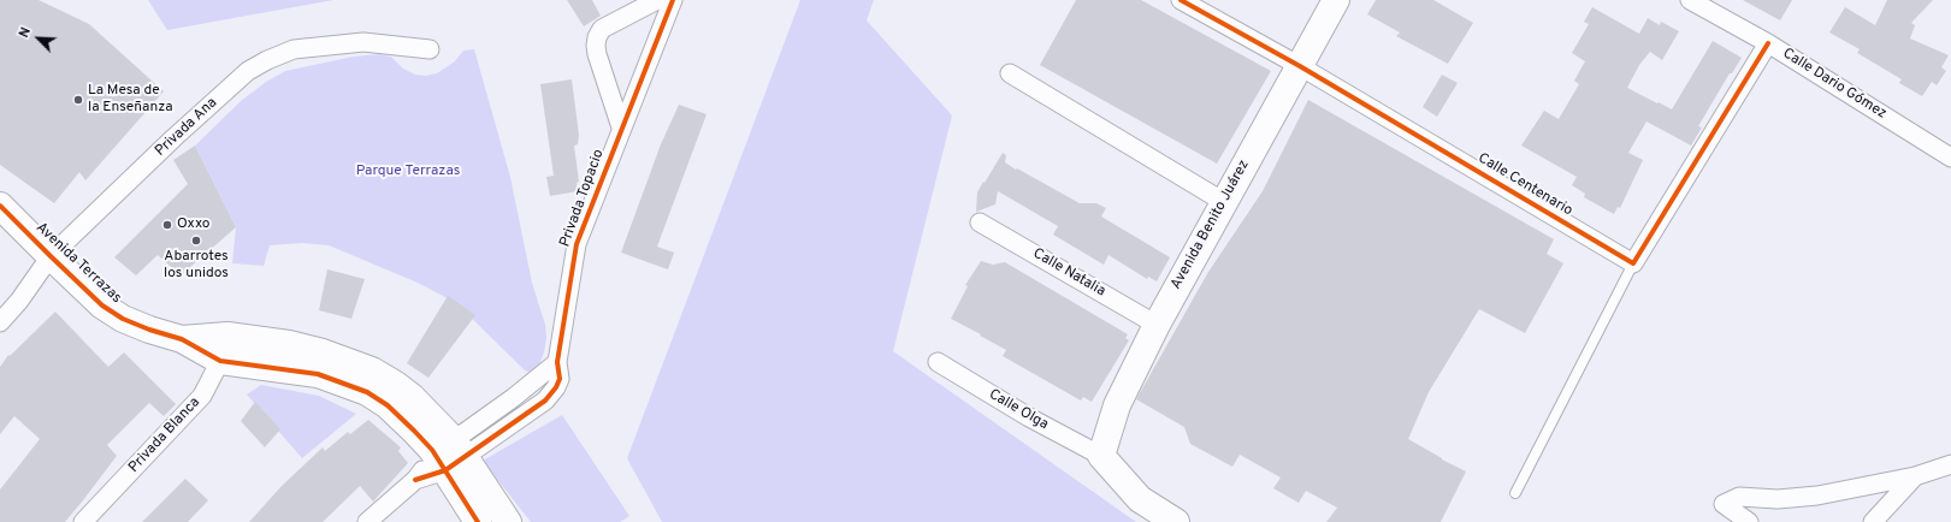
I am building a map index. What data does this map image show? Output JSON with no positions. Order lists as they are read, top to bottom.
{
  "streets": {
    "street": [
      "Calle Dario Gómez",
      "Privada Ana",
      "Calle Centenario",
      "Privada Topacio",
      "Avenida Benito Juárez",
      "Avenida Terrazas",
      "Calle Natalia",
      "Calle Olga",
      "Privada Blanca"
    ]
  },
  "crossings": [
    ["Privada Ana", "Avenida Terrazas"],
    ["Calle Centenario", "Avenida Benito Juárez"],
    ["Privada Topacio", "Avenida Terrazas"],
    ["Avenida Benito Juárez", "Calle Natalia"],
    ["Avenida Benito Juárez", "Calle Olga"],
    ["Avenida Terrazas", "Privada Blanca"]
  ],
  "parks": ["Parque Terrazas"],
  "places": ["La Mesa de la Enseñanza", "Oxxo", "Abarrotes los unidos"],
  "north": "top left"
}
